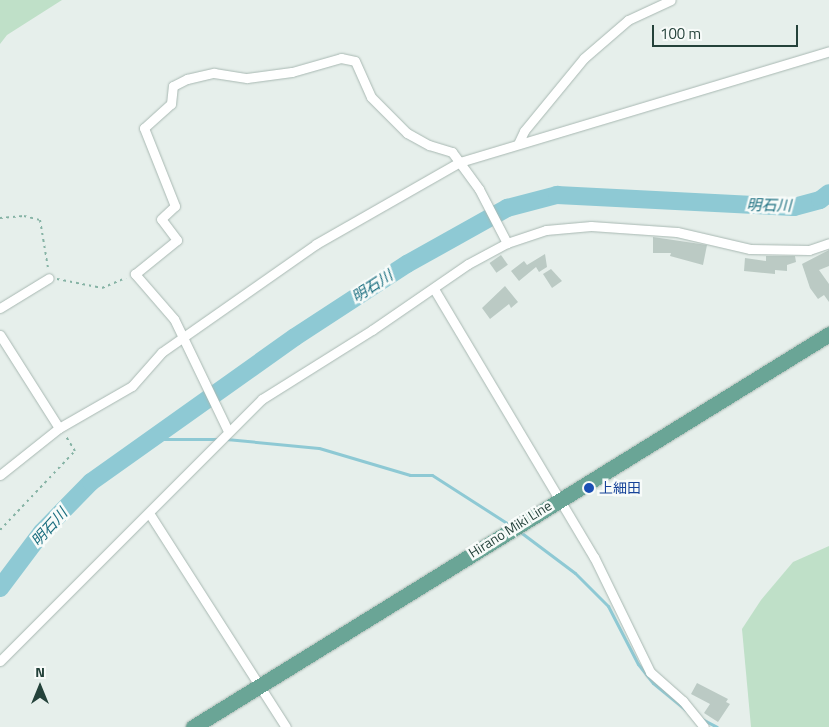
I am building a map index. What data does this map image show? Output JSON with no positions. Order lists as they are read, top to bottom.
{
  "streets": {
    "main road": ["Hirano Miki Line"]
  },
  "water": ["明石川"],
  "places": ["上細田"],
  "scale_bar": "100 m",
  "north": "top"
}
